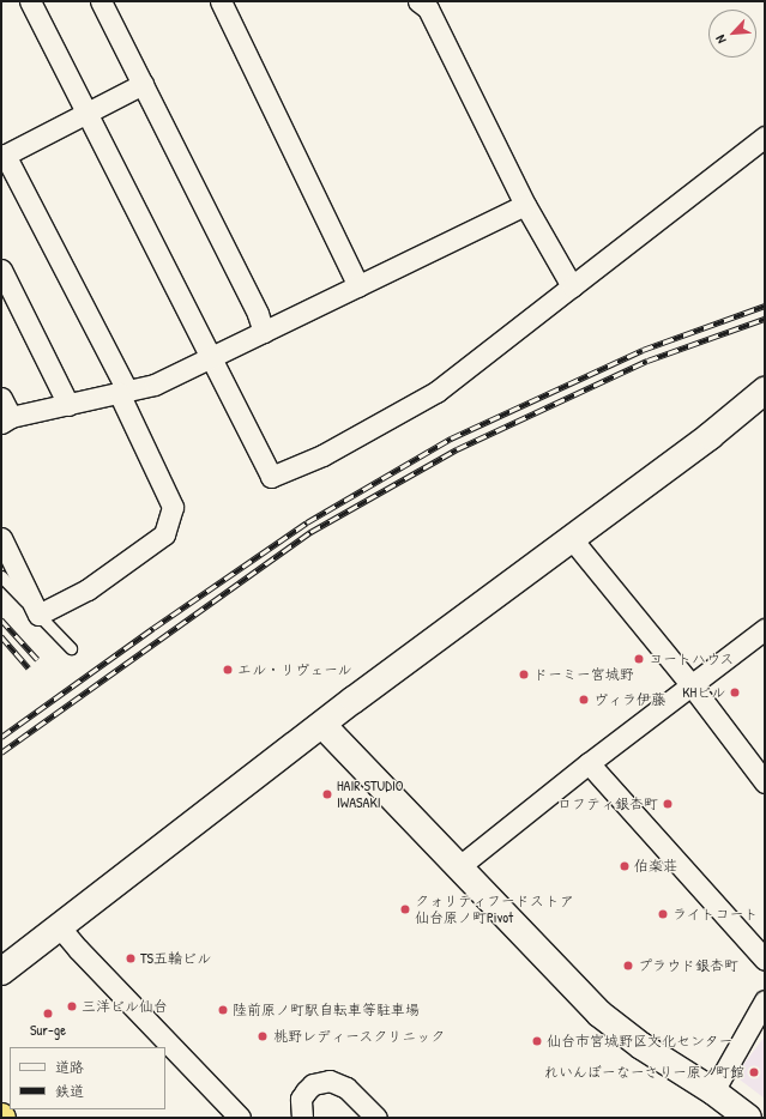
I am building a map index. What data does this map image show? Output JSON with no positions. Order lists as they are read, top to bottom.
{
  "places": [
    "コートハウス",
    "エル・リヴェール",
    "ドーミー宮城野",
    "KHビル",
    "ヴィラ伊藤",
    "HAIR STUDIO IWASAKI",
    "ロフティ銀杏町",
    "伯楽荘",
    "クォリティフードストア 仙台原ノ町Pivot",
    "ライトコート",
    "TS五輪ビル",
    "プラウド銀杏町",
    "三洋ビル仙台",
    "陸前原ノ町駅自転車等駐車場",
    "Sur-ge",
    "桃野レディースクリニック",
    "仙台市宮城野区文化センター",
    "れいんぼーなーさりー原ノ町館"
  ],
  "legend": ["道路", "鉄道"],
  "north": "bottom left"
}
